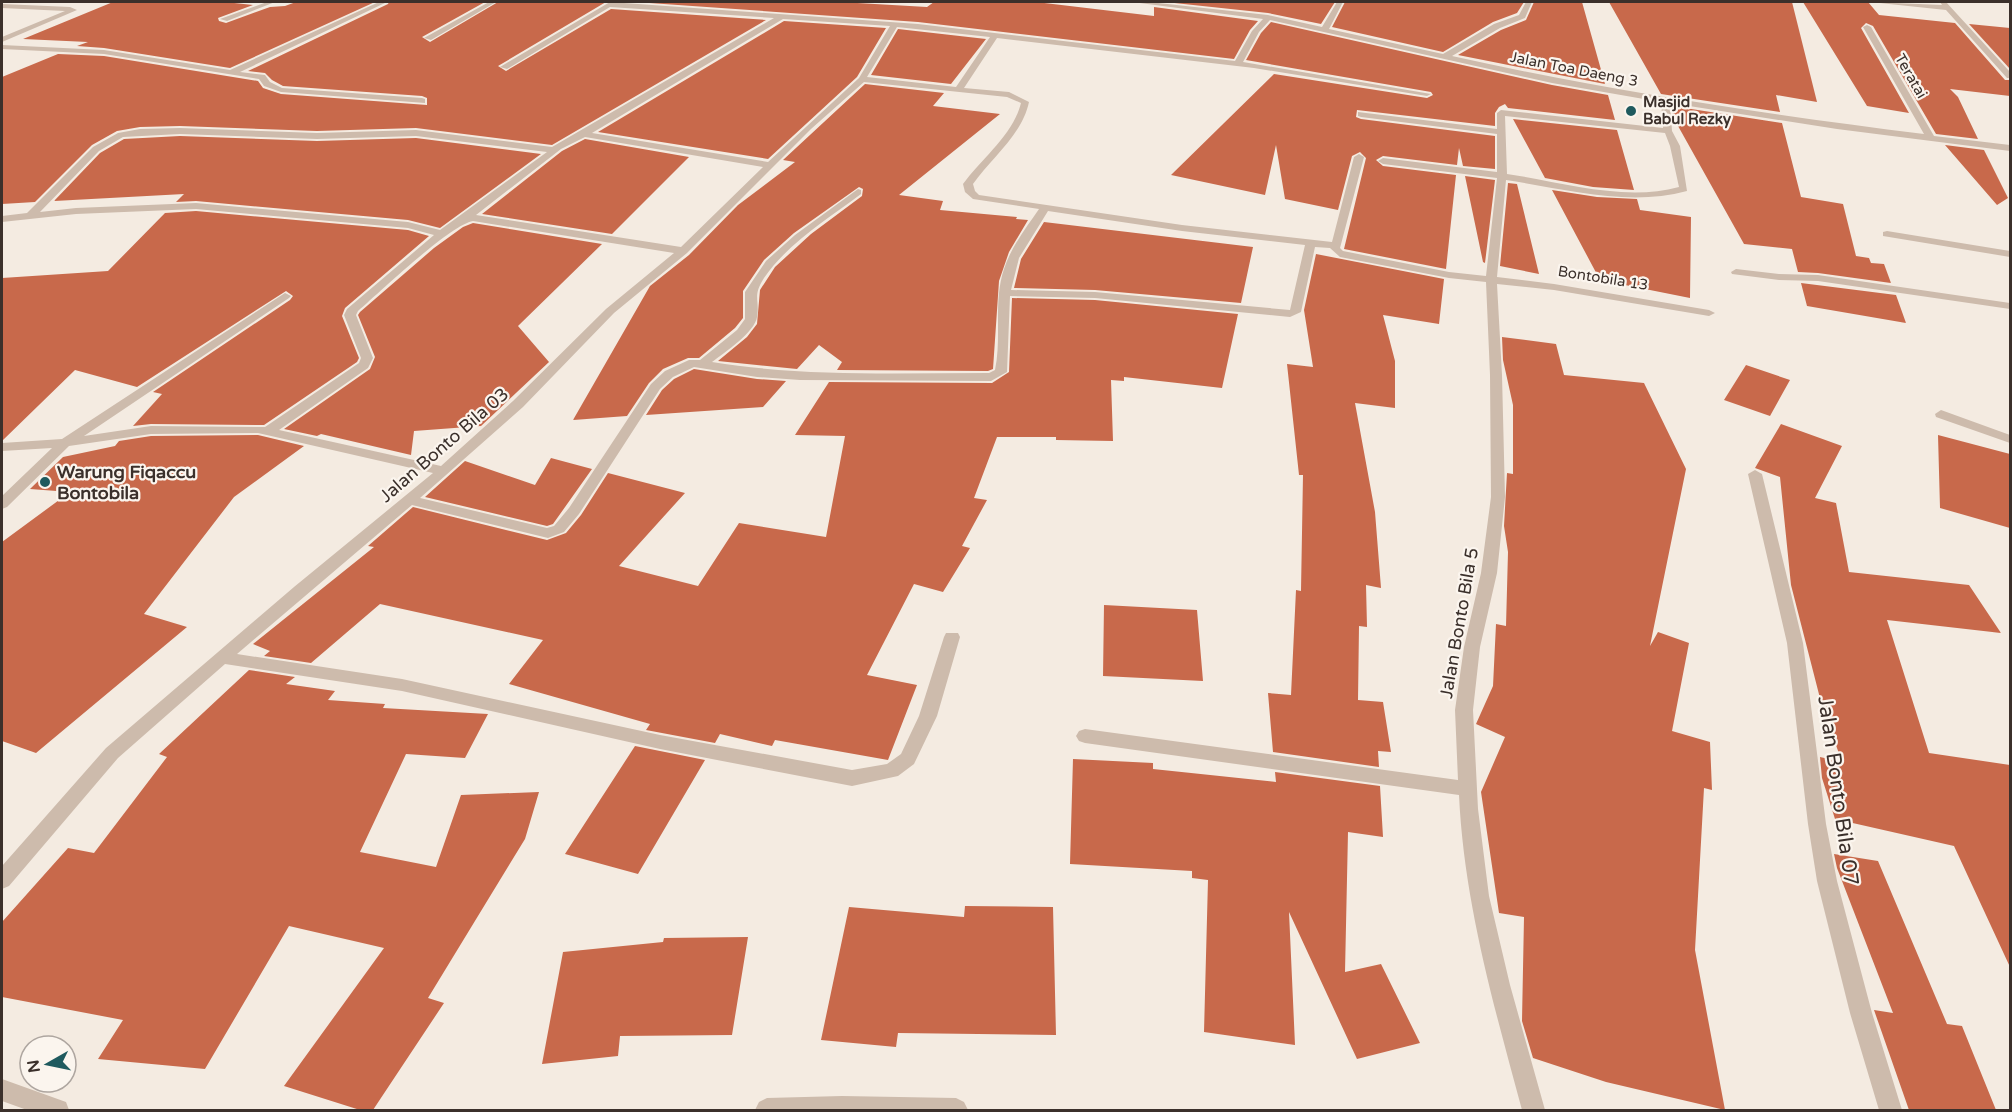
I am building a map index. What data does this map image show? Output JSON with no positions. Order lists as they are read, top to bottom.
{
  "streets": {
    "street": [
      "Jalan Toa Daeng 3",
      "Teratai",
      "Bontobila 13",
      "Jalan Bonto Bila 03",
      "Jalan Bonto Bila 5",
      "Jalan Bonto Bila 07"
    ]
  },
  "crossings": [
    ["Jalan Toa Daeng 3", "Teratai"],
    ["Bontobila 13", "Jalan Bonto Bila 5"]
  ],
  "places": ["Masjid Babul Rezky", "Warung Fiqaccu Bontobila"],
  "north": "left"
}
